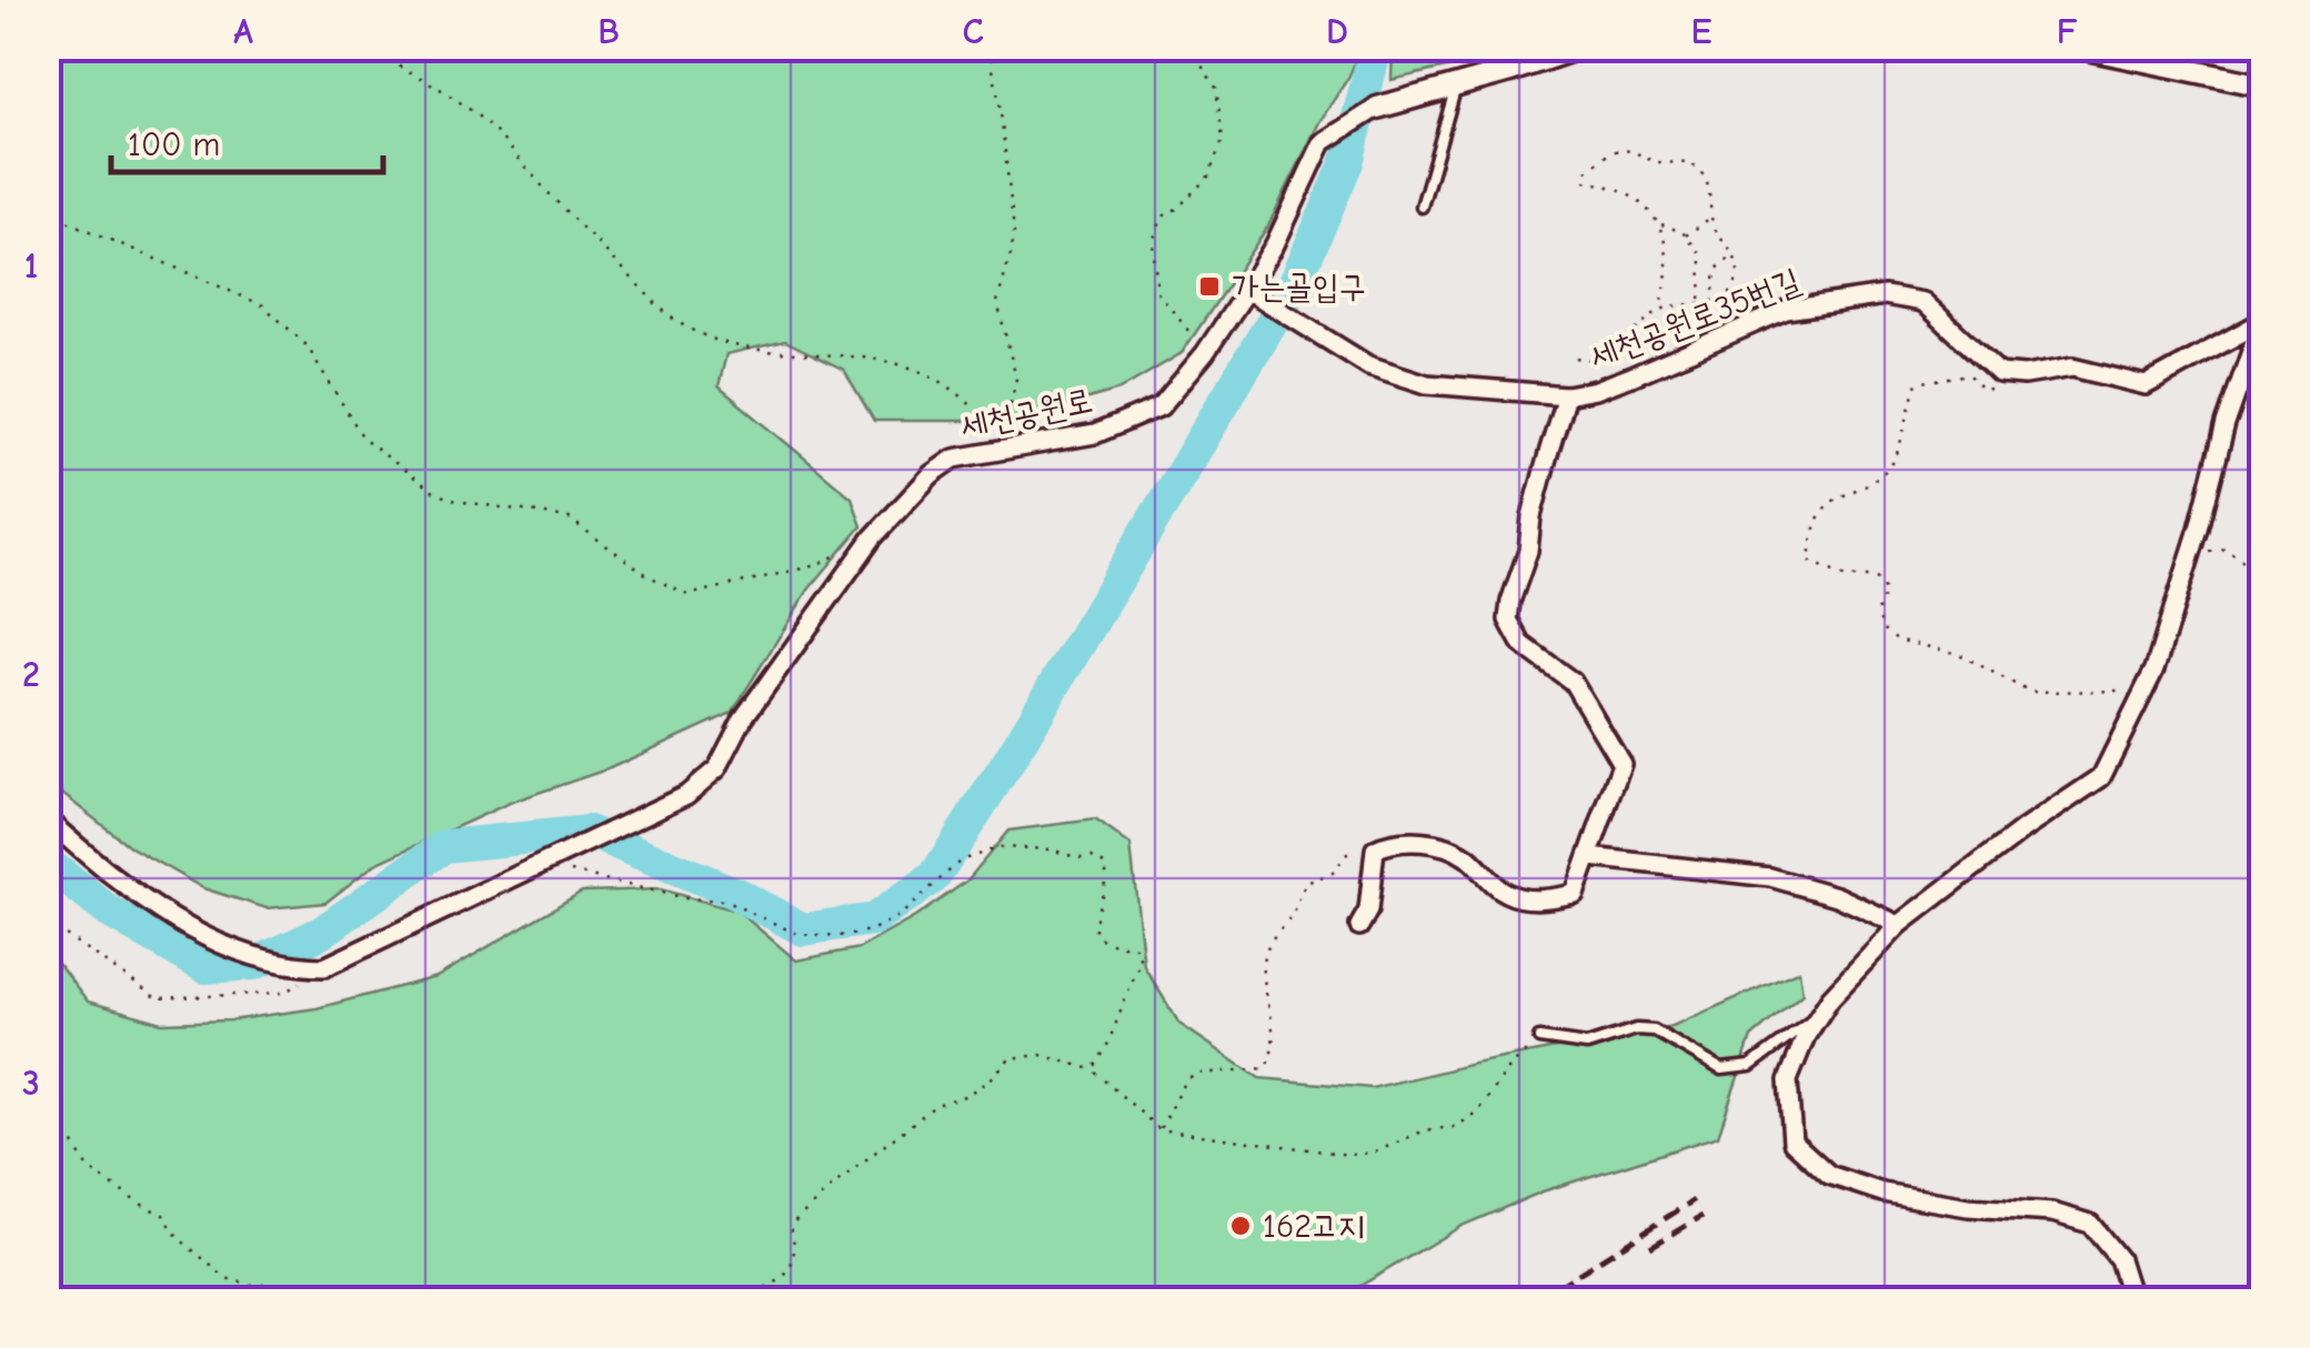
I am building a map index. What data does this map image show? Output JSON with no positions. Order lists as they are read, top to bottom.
{
  "streets": {
    "street": ["세천공원로35번길", "세천공원로"]
  },
  "crossings": [
    ["세천공원로35번길", "세천공원로"]
  ],
  "places": {
    "transit": ["가는골입구"],
    "other": ["162고지"]
  },
  "scale_bar": "100 m",
  "grid": {
    "columns": [
      "A",
      "B",
      "C",
      "D",
      "E",
      "F"
    ],
    "rows": ["1", "2", "3"]
  }
}
